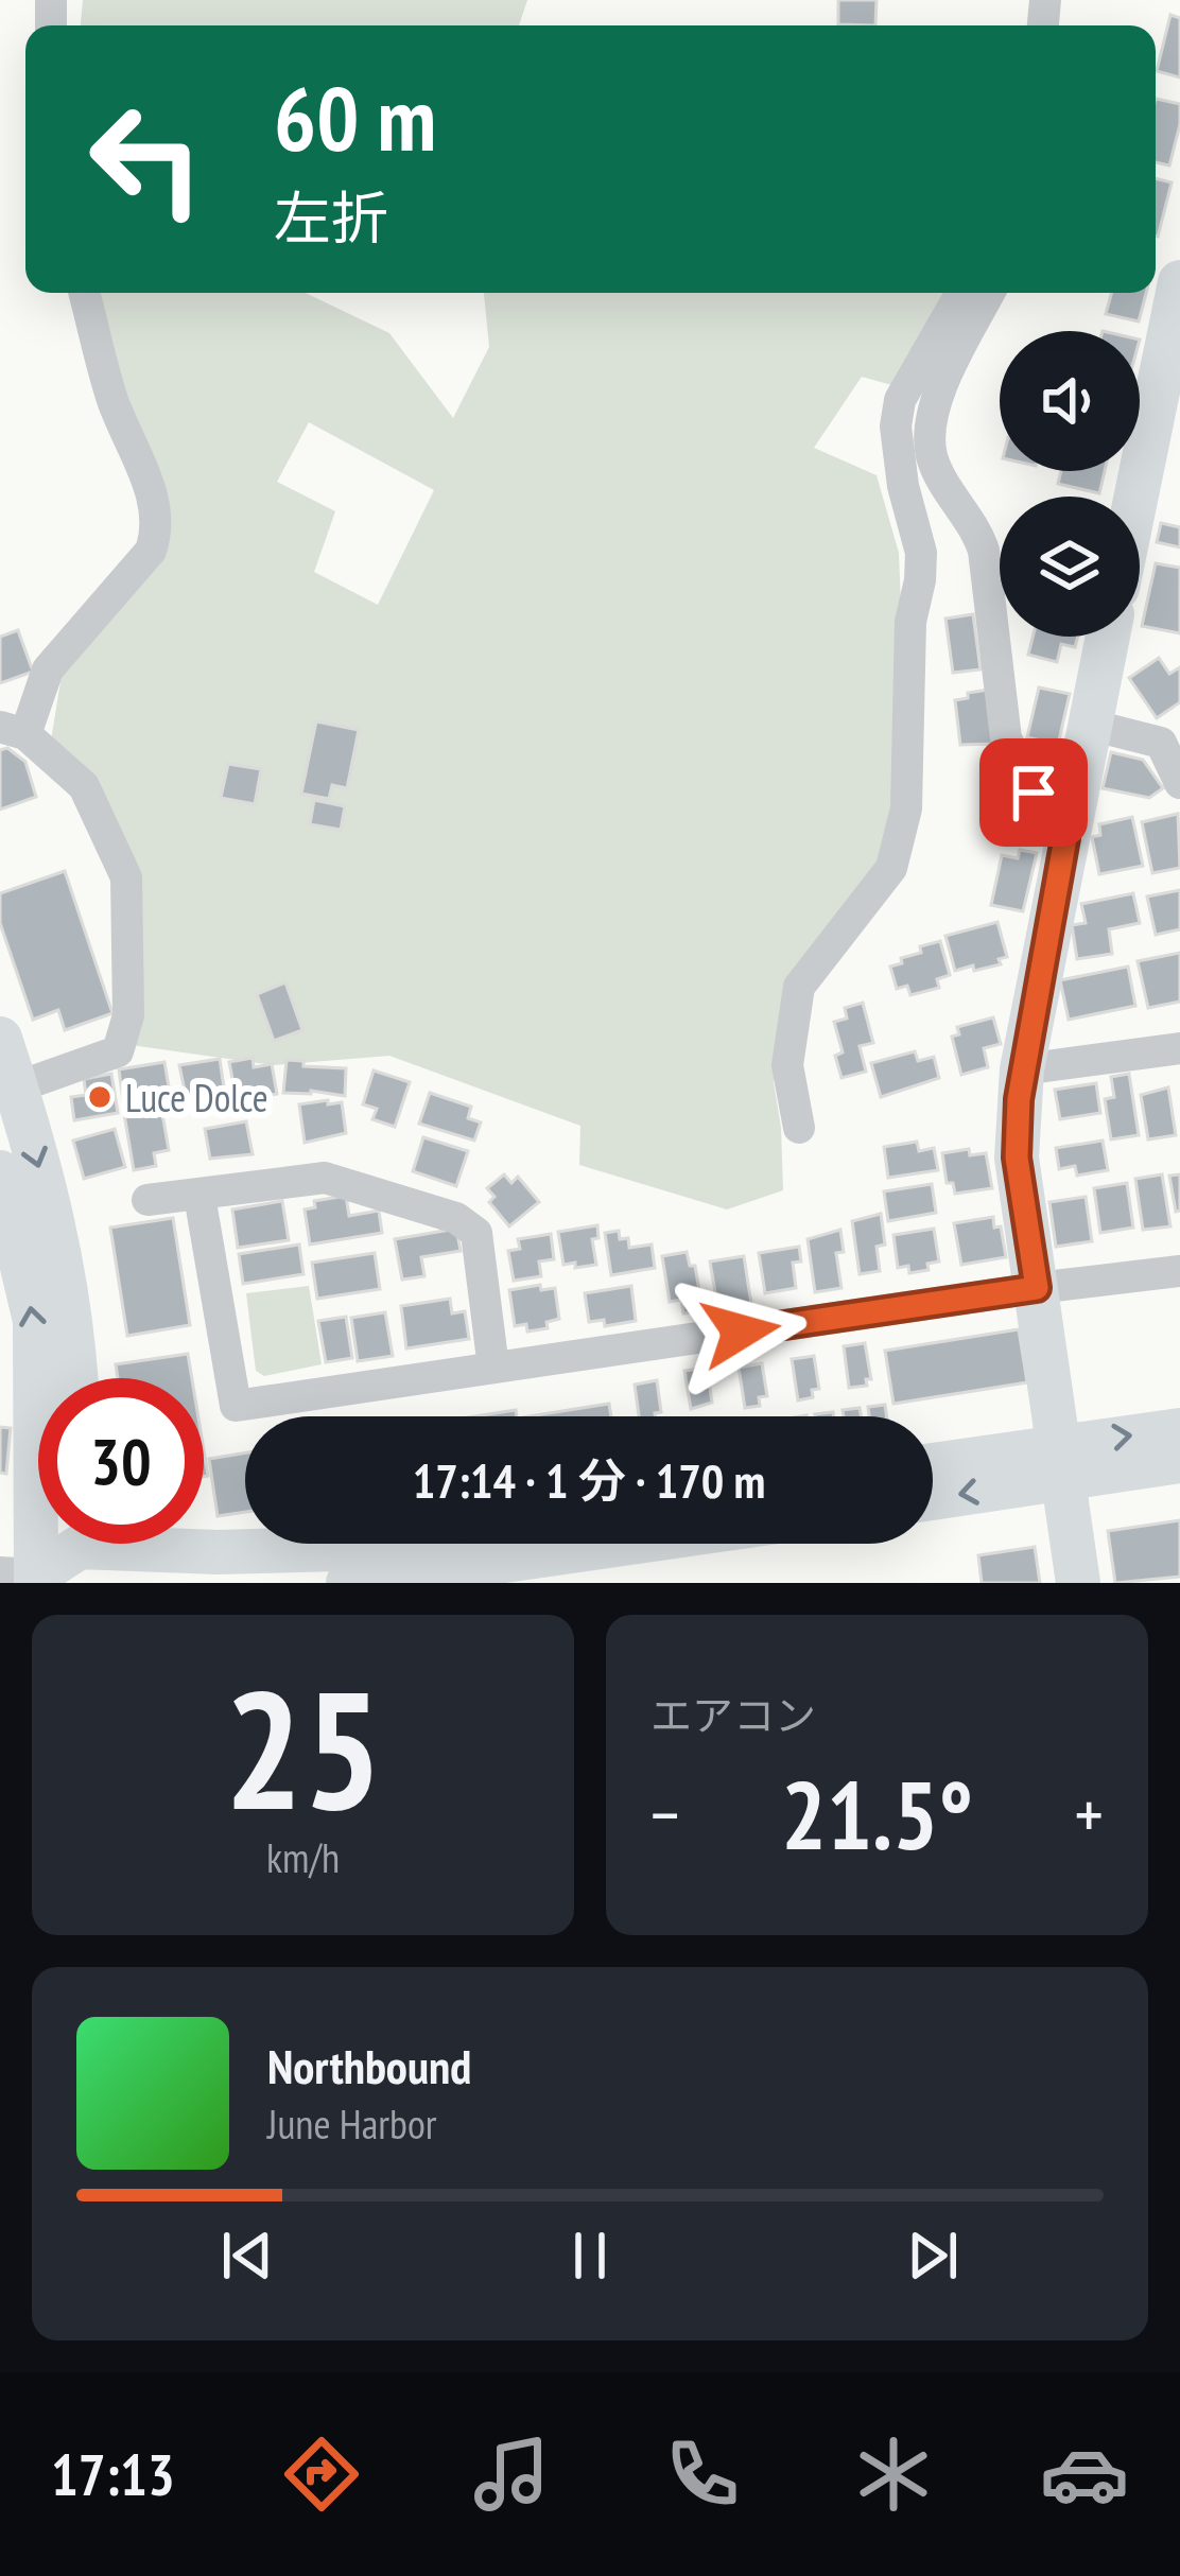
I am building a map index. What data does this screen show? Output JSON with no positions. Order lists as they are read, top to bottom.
{
  "places": ["Luce Dolce"],
  "page": {
    "turn": ["60 m", "左折"],
    "limit": "30",
    "trip": "17:14 · 1 分 · 170 m",
    "tile": [
      ["25", "km/h"],
      "エアコン"
    ],
    "heat": ["−", "21.5°", "+"],
    "song": ["Northbound", "June Harbor"],
    "tabs": "17:13"
  }
}
